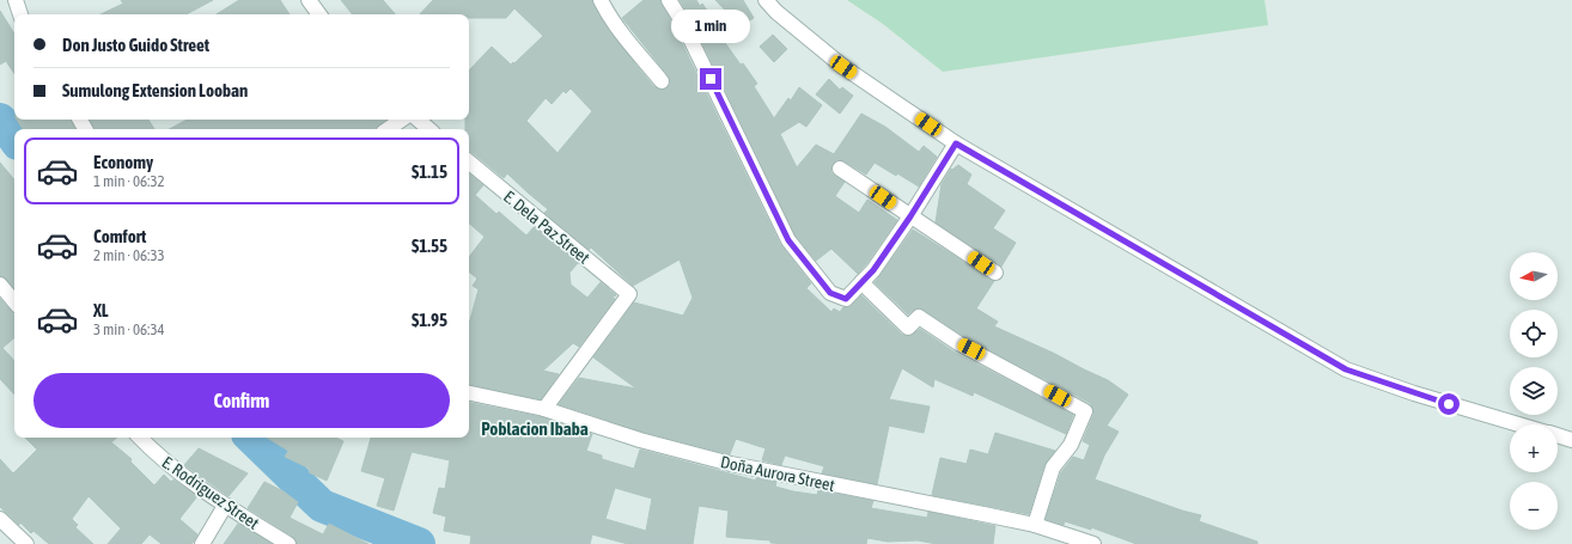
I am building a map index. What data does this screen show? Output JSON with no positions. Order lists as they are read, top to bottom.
{
  "streets": {
    "street": ["E. Dela Paz Street", "Doña Aurora Street", "E. Rodriguez Street"]
  },
  "crossings": [
    ["E. Dela Paz Street", "Doña Aurora Street"]
  ],
  "districts": ["Poblacion Ibaba"],
  "north": "left",
  "page": {
    "bubble": "1 min",
    "banner": ["Don Justo Guido Street", "Sumulong Extension Looban"],
    "list": [
      {
        "name": "Economy",
        "note": "1 min · 06:32",
        "value": "$1.15"
      },
      {
        "name": "Comfort",
        "note": "2 min · 06:33",
        "value": "$1.55"
      },
      {
        "name": "XL",
        "note": "3 min · 06:34",
        "value": "$1.95"
      }
    ],
    "map_buttons": ["+", "−"],
    "buttons": "Confirm"
  }
}
